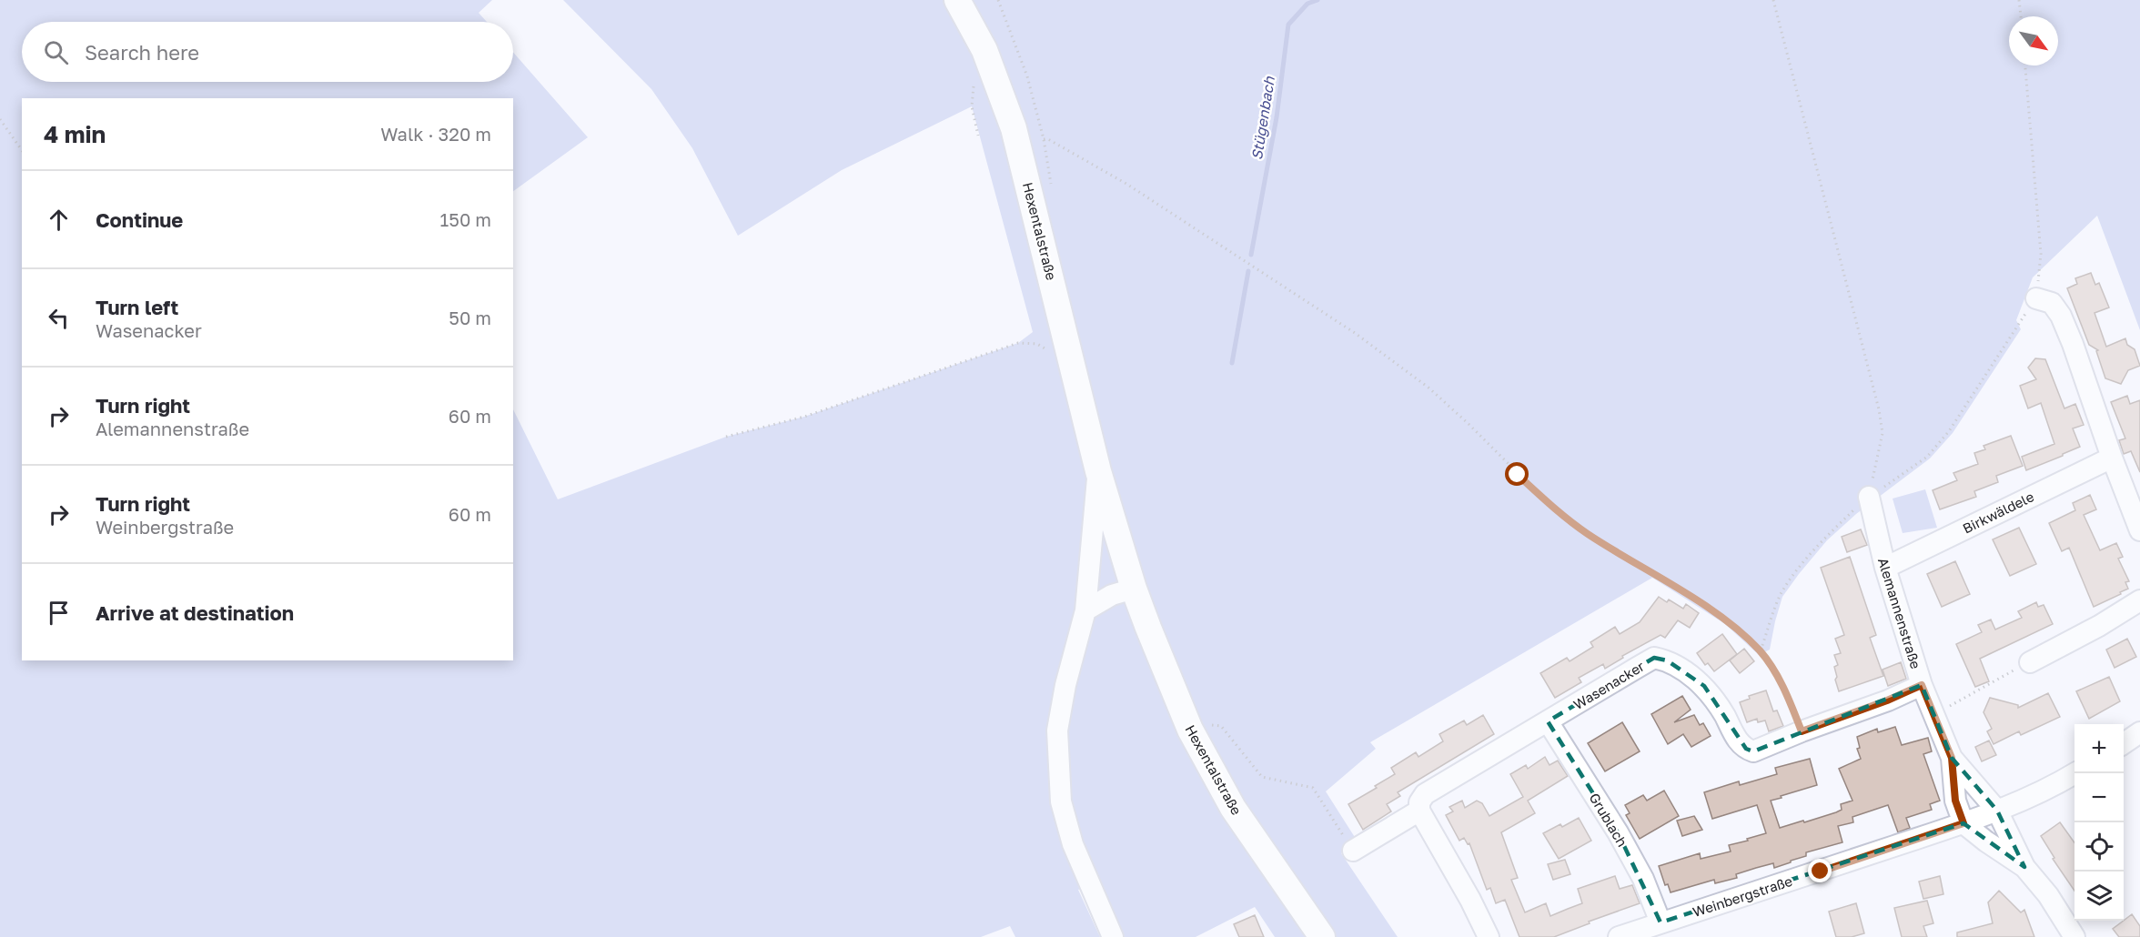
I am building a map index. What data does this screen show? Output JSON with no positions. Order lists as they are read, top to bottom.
{
  "streets": {
    "main road": ["Hexentalstraße"],
    "street": [
      "Birkwäldele",
      "Alemannenstraße",
      "Wasenacker",
      "Grublach",
      "Weinbergstraße"
    ]
  },
  "crossings": [
    ["Birkwäldele", "Alemannenstraße"],
    ["Alemannenstraße", "Wasenacker"],
    ["Alemannenstraße", "Weinbergstraße"],
    ["Wasenacker", "Grublach"],
    ["Grublach", "Weinbergstraße"]
  ],
  "water": ["Stügenbach"],
  "north": "bottom right",
  "page": {
    "search": "Search here",
    "heading": ["4 min", "Walk · 320 m"],
    "list": [
      ["Continue", "150 m"],
      ["Turn left", "Wasenacker", "50 m"],
      ["Turn right", "Alemannenstraße", "60 m"],
      ["Turn right", "Weinbergstraße", "60 m"],
      "Arrive at destination"
    ],
    "map_buttons": ["+", "−"]
  }
}
